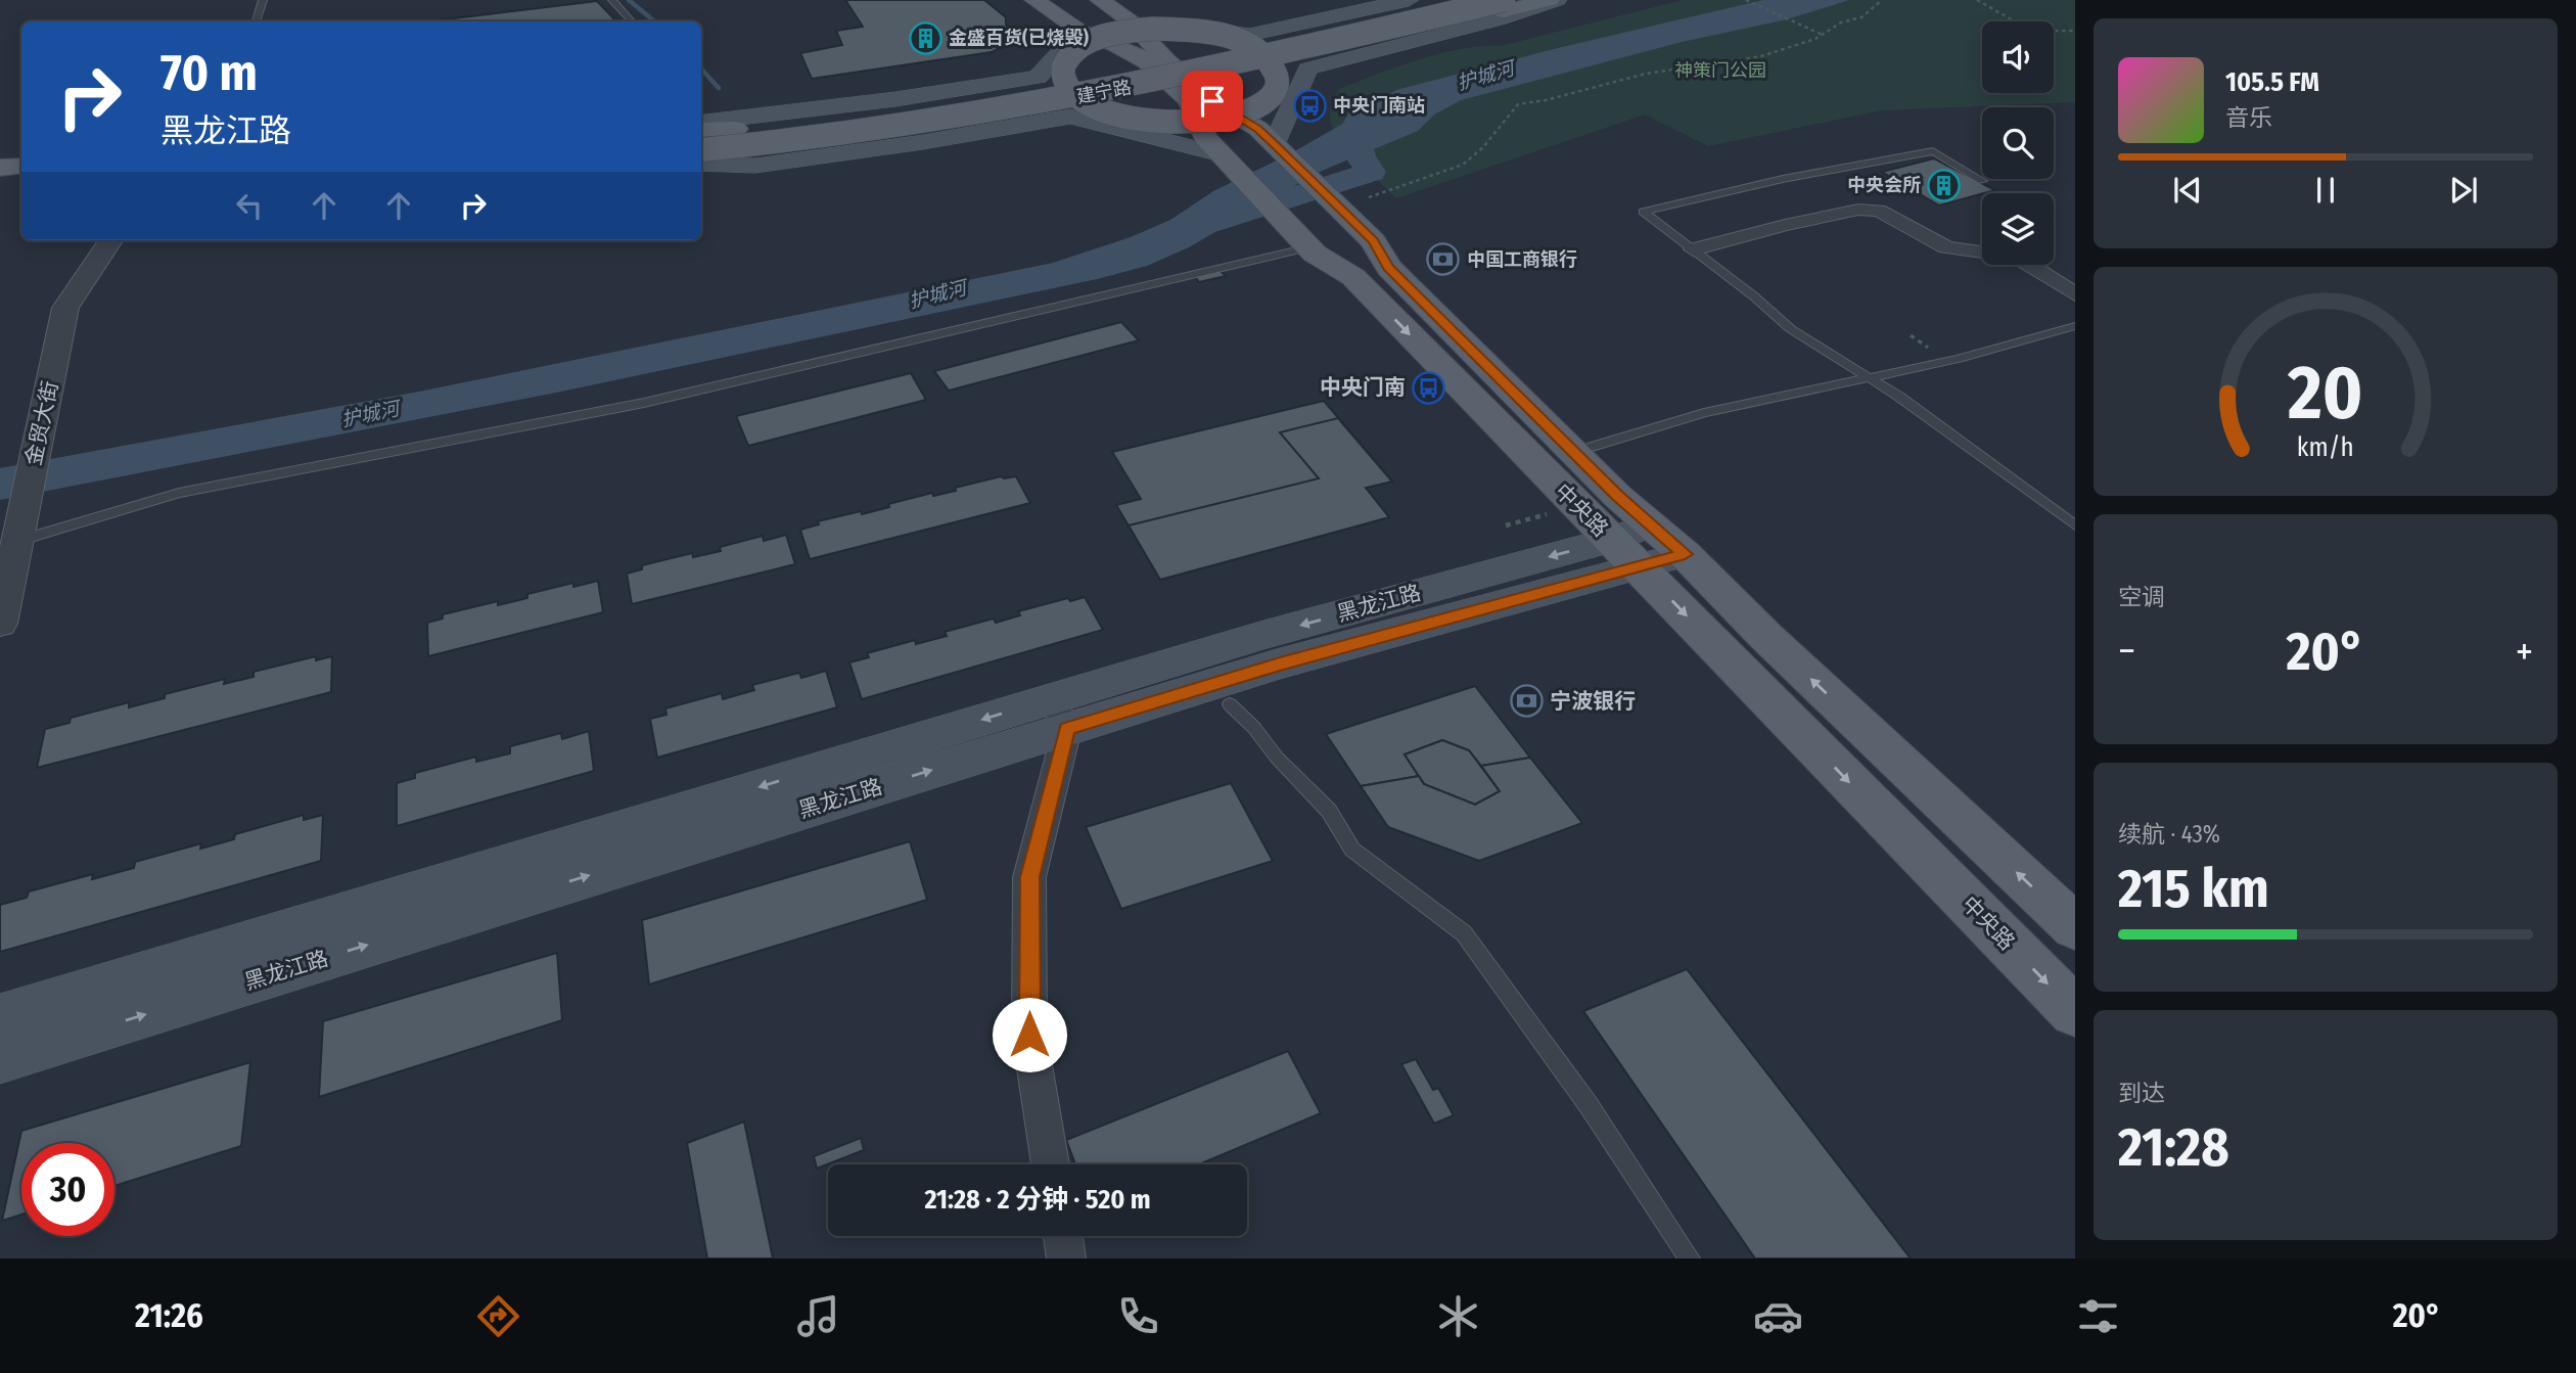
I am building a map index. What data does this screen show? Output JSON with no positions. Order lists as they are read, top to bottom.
{
  "streets": {
    "main road": ["建宁路", "中央路", "黑龙江路"],
    "street": ["金贸大街"]
  },
  "crossings": [
    ["中央路", "黑龙江路"]
  ],
  "water": ["护城河"],
  "parks": ["神策门公园"],
  "places": {
    "building": ["金盛百货(已烧毁)", "中央会所"],
    "bus stop": ["中央门南站", "中央门南"],
    "bank": ["中国工商银行", "宁波银行"]
  },
  "page": {
    "turn": ["70 m", "黑龙江路"],
    "song": ["105.5 FM", "音乐"],
    "tile": [
      "空调",
      ["续航 · 43%", "215 km"],
      ["到达", "21:28"]
    ],
    "heat": ["−", "20°", "+"],
    "limit": "30",
    "trip": "21:28 · 2 分钟 · 520 m",
    "tabs": ["21:26", "20°"],
    "gauge": ["20", "km/h"]
  }
}
